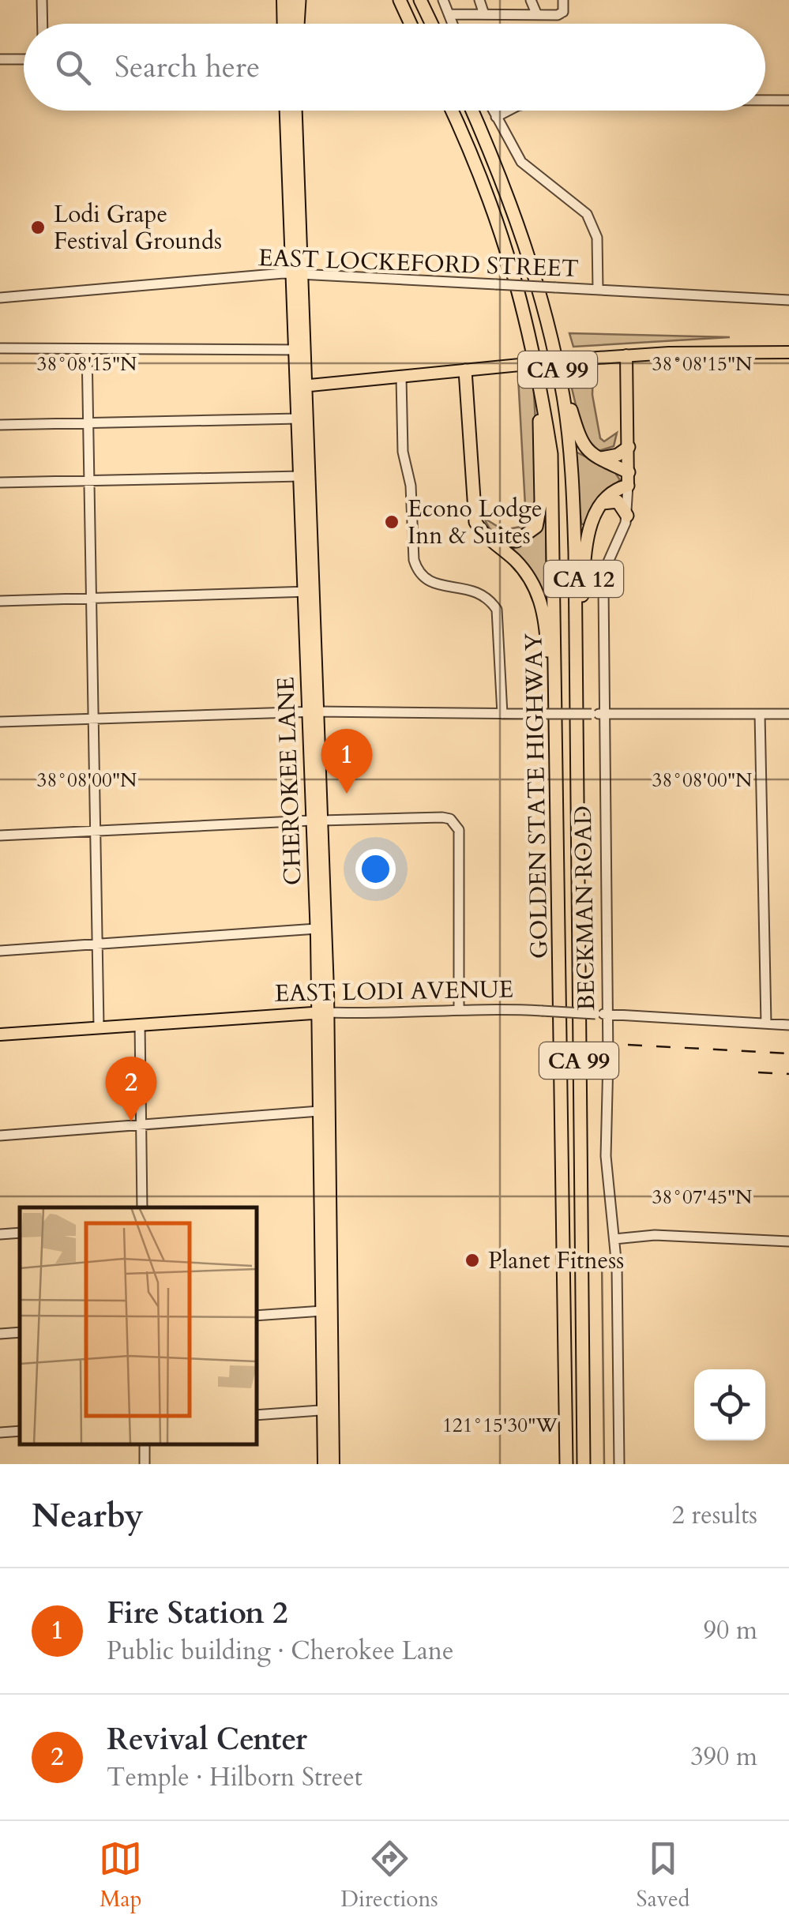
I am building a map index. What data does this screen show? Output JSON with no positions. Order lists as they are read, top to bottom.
{
  "streets": {
    "highway": ["CA 99", "CA 12", "GOLDEN STATE HIGHWAY"],
    "main road": ["CHEROKEE LANE", "BECKMAN ROAD", "EAST LODI AVENUE"],
    "street": ["EAST LOCKEFORD STREET"]
  },
  "crossings": [
    ["EAST LOCKEFORD STREET", "CHEROKEE LANE"],
    ["CA 12", "GOLDEN STATE HIGHWAY"],
    ["CHEROKEE LANE", "EAST LODI AVENUE"],
    ["BECKMAN ROAD", "EAST LODI AVENUE"]
  ],
  "places": ["Lodi Grape Festival Grounds", "Econo Lodge Inn & Suites", "Planet Fitness"],
  "page": {
    "search": "Search here",
    "pins": ["1", "2"],
    "heading": ["Nearby", "2 results"],
    "list": [
      {
        "mark": "1",
        "name": "Fire Station 2",
        "note": "Public building · Cherokee Lane",
        "value": "90 m"
      },
      {
        "mark": "2",
        "name": "Revival Center",
        "note": "Temple · Hilborn Street",
        "value": "390 m"
      }
    ],
    "nav": ["Map", "Directions", "Saved"]
  },
  "coordinates": [
    "38°08'15\"N",
    "38°08'00\"N",
    "38°07'45\"N",
    "121°15'30\"W"
  ]
}
